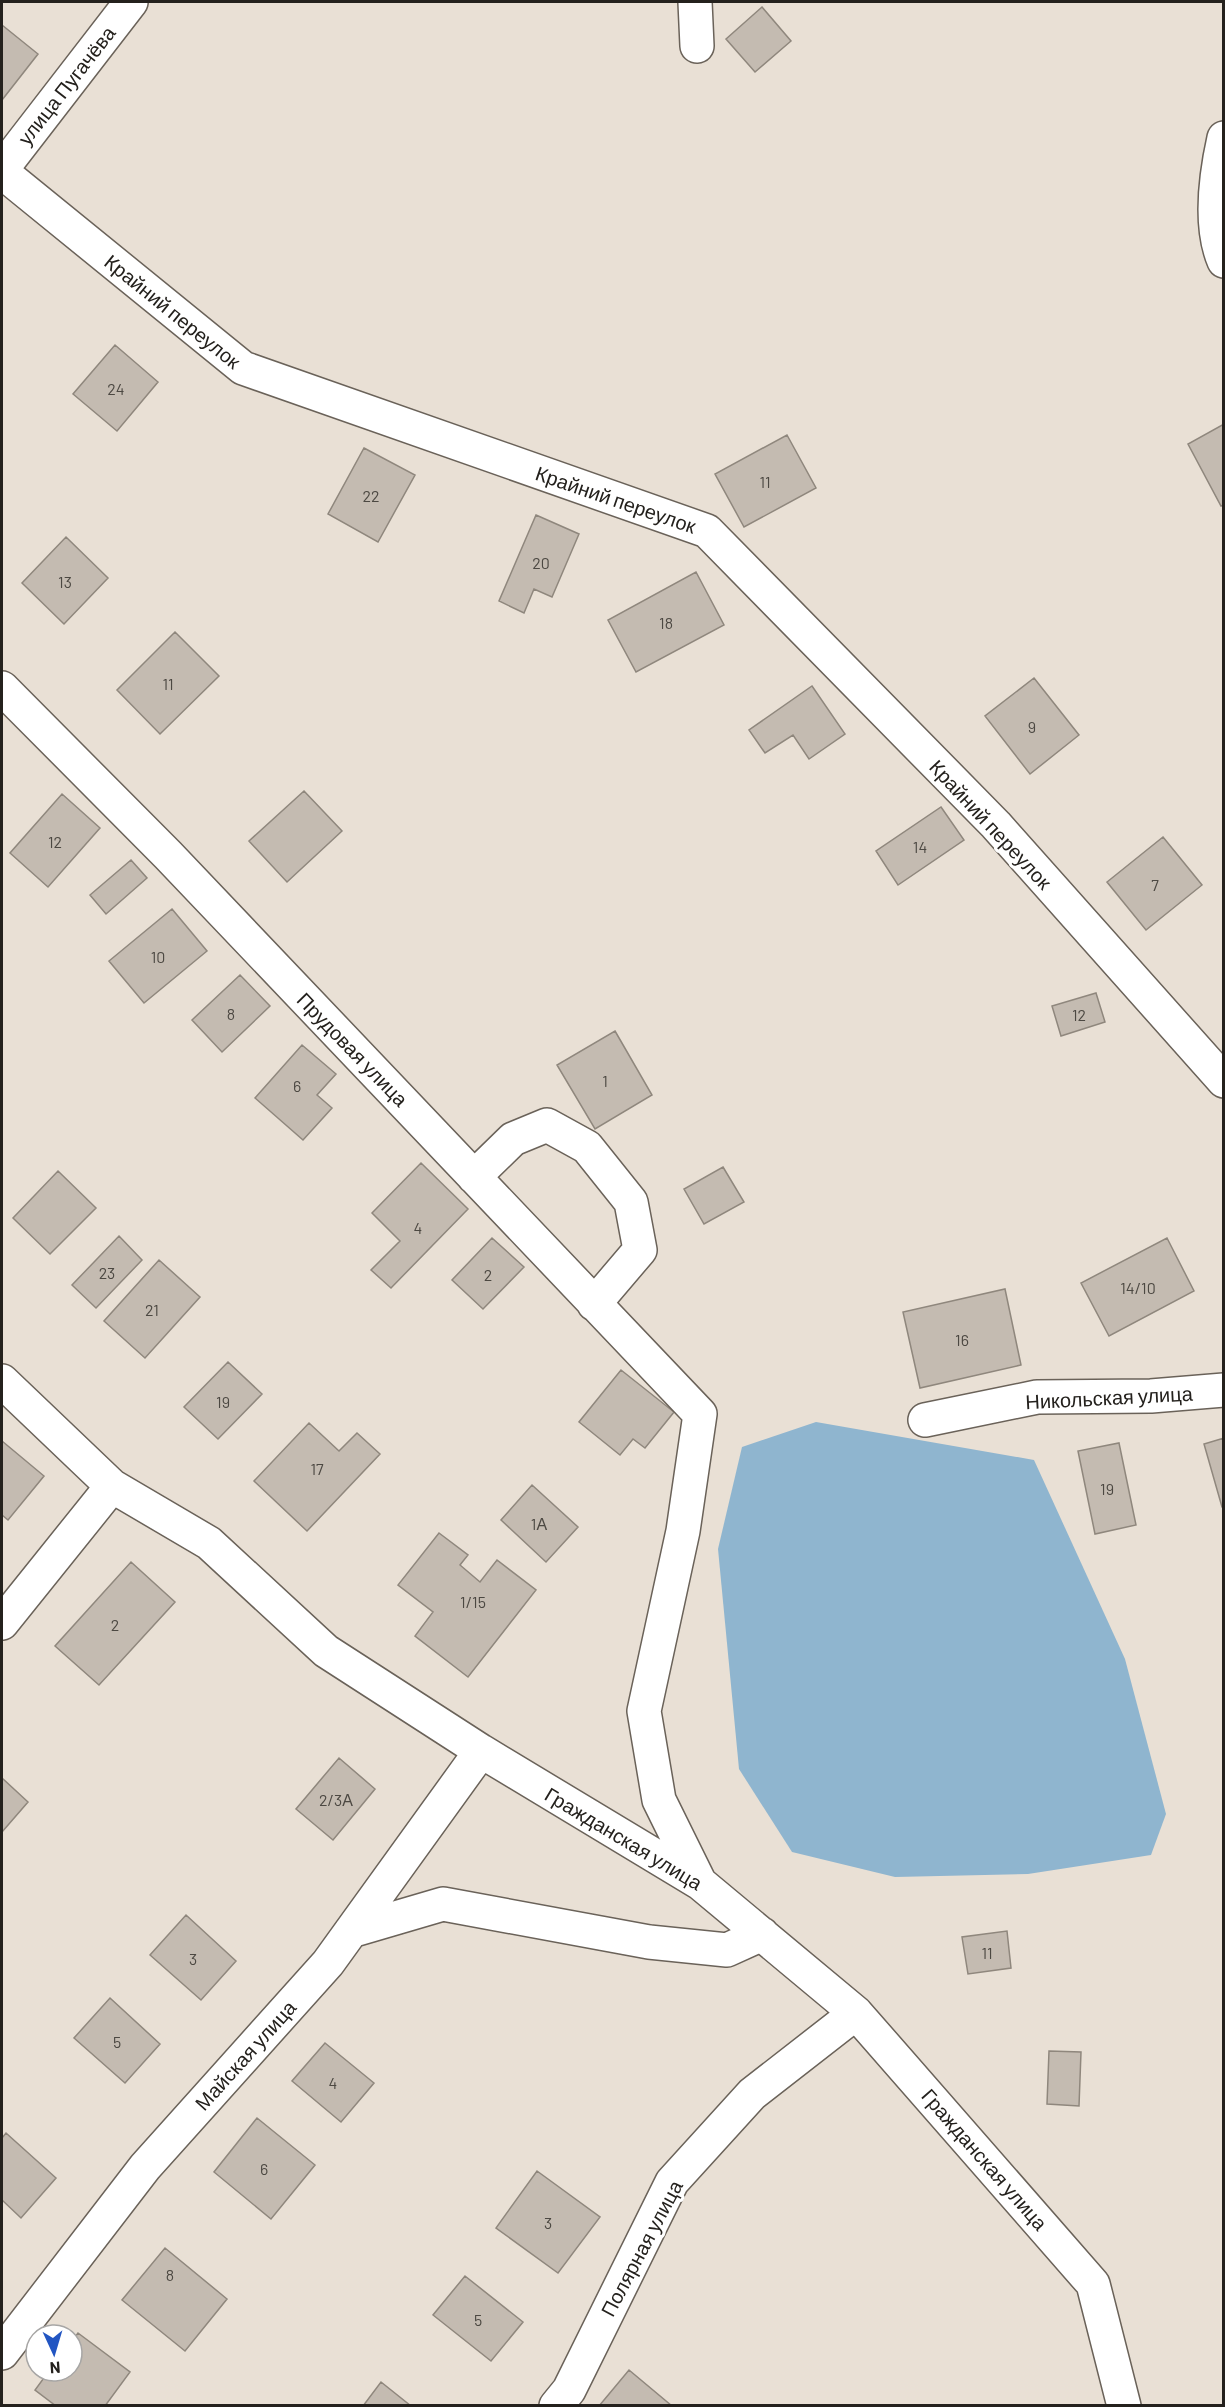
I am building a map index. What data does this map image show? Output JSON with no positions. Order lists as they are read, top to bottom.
{
  "streets": {
    "street": [
      "улица Пугачёва",
      "Крайний переулок",
      "Прудовая улица",
      "Никольская улица",
      "Гражданская улица",
      "Майская улица",
      "Полярная улица"
    ]
  },
  "crossings": [
    ["улица Пугачёва", "Крайний переулок"],
    ["Прудовая улица", "Гражданская улица"],
    ["Гражданская улица", "Майская улица"],
    ["Гражданская улица", "Полярная улица"]
  ],
  "house_numbers": [
    "24",
    "11",
    "22",
    "20",
    "13",
    "18",
    "11",
    "9",
    "12",
    "14",
    "7",
    "10",
    "8",
    "12",
    "1",
    "6",
    "4",
    "23",
    "2",
    "14/10",
    "21",
    "16",
    "19",
    "17",
    "19",
    "1А",
    "1/15",
    "2",
    "2/3А",
    "11",
    "3",
    "5",
    "4",
    "6",
    "3",
    "8",
    "5"
  ],
  "north": "bottom"
}
